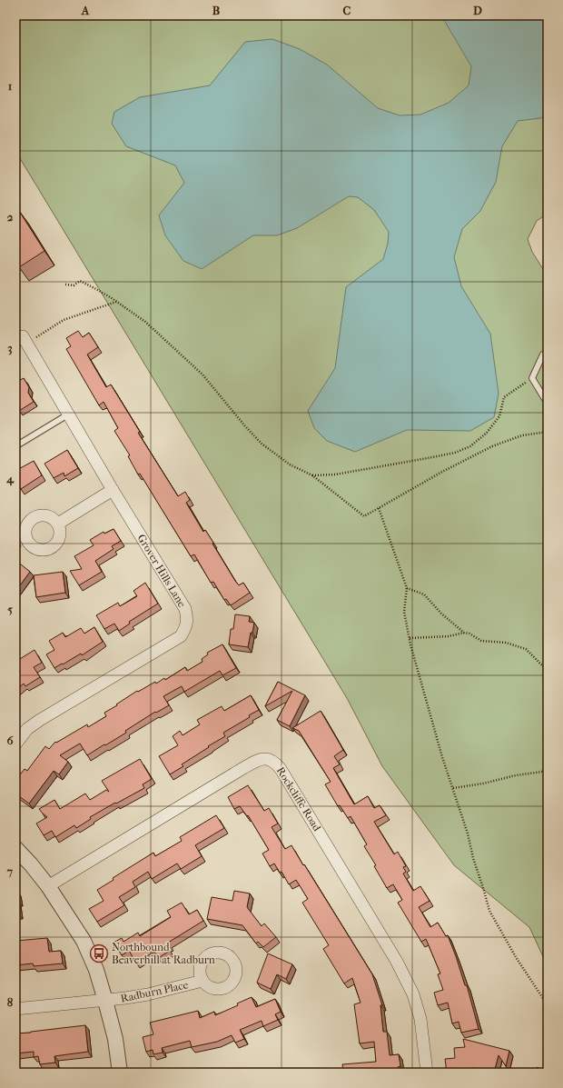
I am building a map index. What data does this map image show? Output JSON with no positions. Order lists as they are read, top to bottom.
{
  "streets": {
    "street": ["Grover Hills Lane", "Rockcliffe Road", "Radburn Place"]
  },
  "places": {
    "bus stop": ["Northbound Beaverhill at Radburn"]
  },
  "grid": {
    "columns": [
      "A",
      "B",
      "C",
      "D"
    ],
    "rows": [
      "1",
      "2",
      "3",
      "4",
      "5",
      "6",
      "7",
      "8"
    ]
  }
}
